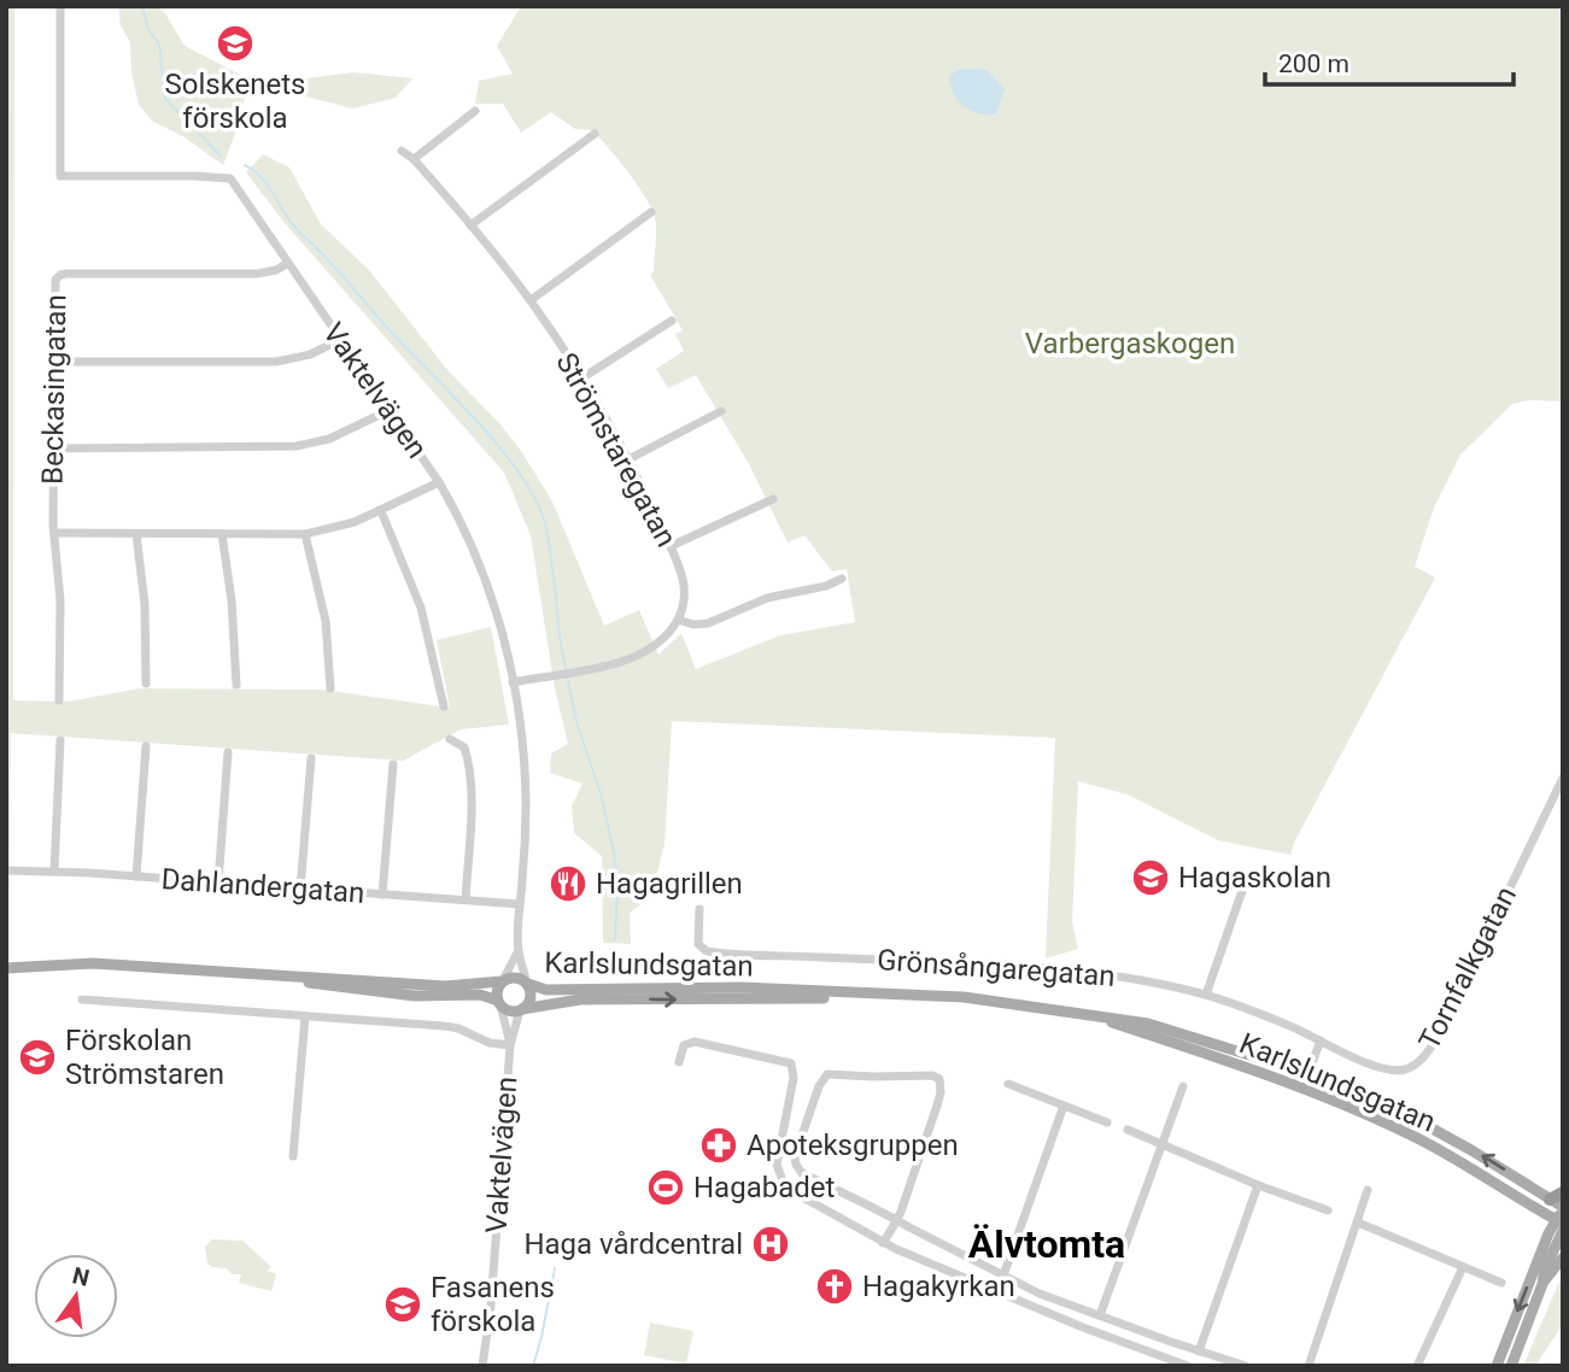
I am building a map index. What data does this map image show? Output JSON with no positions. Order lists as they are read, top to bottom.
{
  "streets": {
    "main road": ["Karlslundsgatan"],
    "street": [
      "Beckasingatan",
      "Vaktelvägen",
      "Strömstaregatan",
      "Dahlandergatan",
      "Grönsångaregatan",
      "Tornfalkgatan"
    ]
  },
  "crossings": [
    ["Beckasingatan", "Vaktelvägen"],
    ["Vaktelvägen", "Dahlandergatan"],
    ["Vaktelvägen", "Karlslundsgatan"],
    ["Grönsångaregatan", "Tornfalkgatan"]
  ],
  "districts": ["Älvtomta"],
  "parks": ["Varbergaskogen"],
  "places": {
    "school or university": [
      "Solskenets förskola",
      "Hagaskolan",
      "Förskolan Strömstaren",
      "Fasanens förskola"
    ],
    "restaurant": ["Hagagrillen"],
    "pharmacy": ["Apoteksgruppen"],
    "sports": ["Hagabadet"],
    "hospital": ["Haga vårdcentral"],
    "church": ["Hagakyrkan"]
  },
  "scale_bar": "200 m",
  "north": "top"
}
